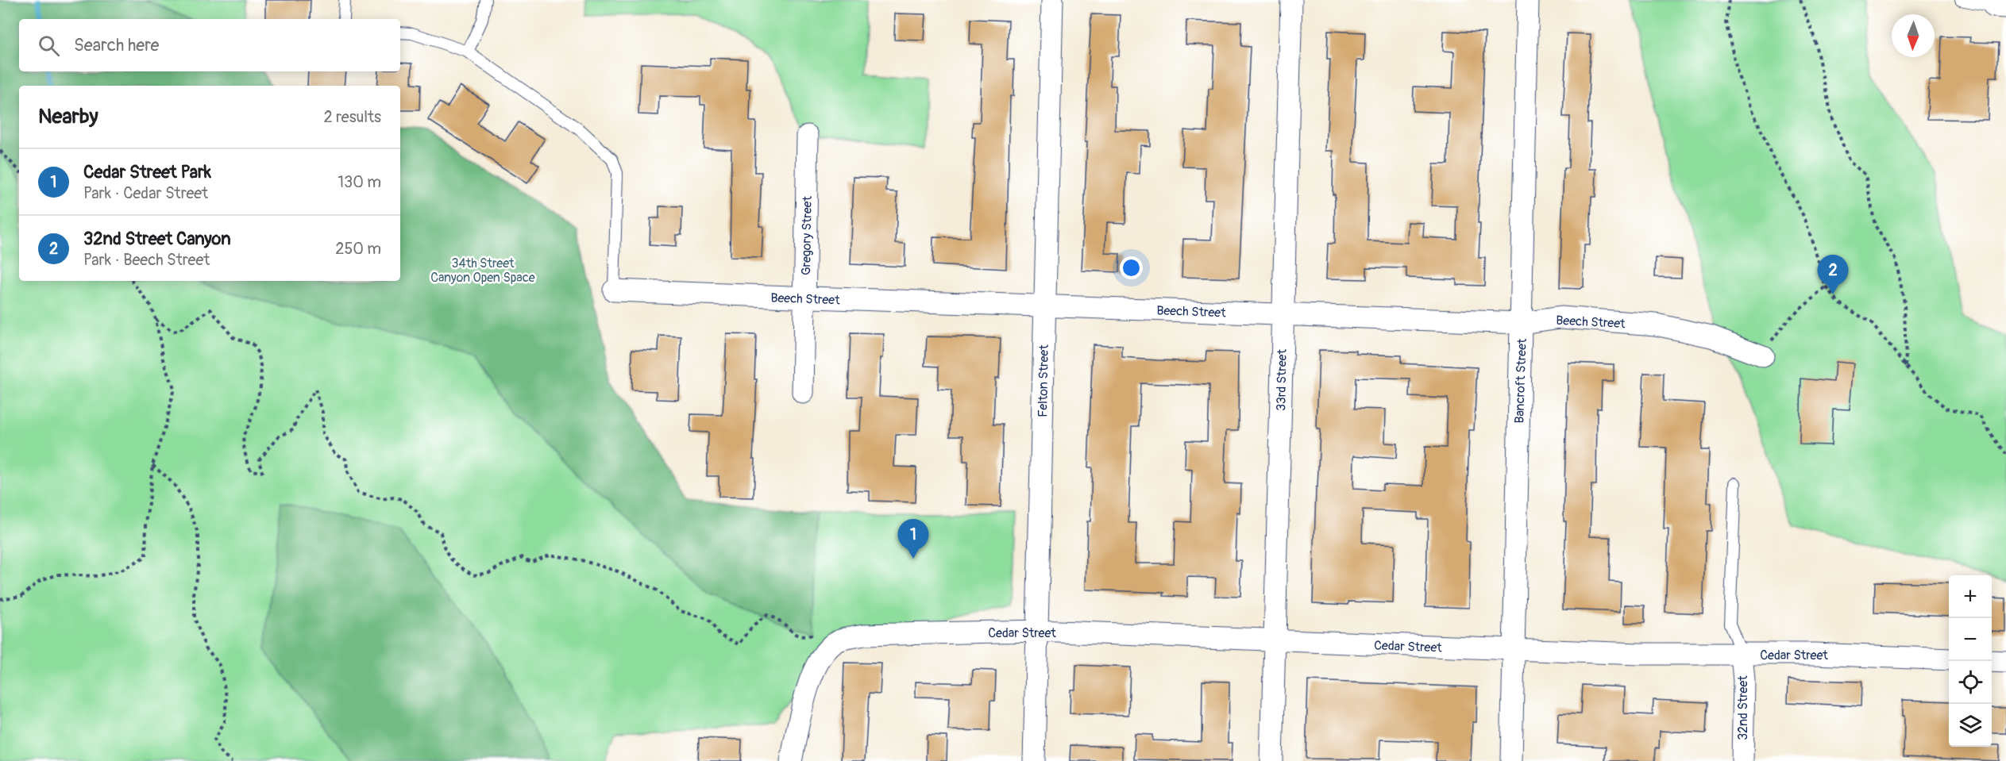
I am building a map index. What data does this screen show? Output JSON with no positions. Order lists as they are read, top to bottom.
{
  "streets": {
    "street": [
      "Gregory Street",
      "Beech Street",
      "33rd Street",
      "Felton Street",
      "Bancroft Street",
      "Cedar Street",
      "32nd Street"
    ]
  },
  "crossings": [
    ["Gregory Street", "Beech Street"],
    ["Beech Street", "33rd Street"],
    ["Beech Street", "Felton Street"],
    ["Beech Street", "Bancroft Street"],
    ["33rd Street", "Cedar Street"],
    ["Felton Street", "Cedar Street"],
    ["Bancroft Street", "Cedar Street"],
    ["Cedar Street", "32nd Street"]
  ],
  "parks": ["34th Street Canyon Open Space"],
  "north": "bottom",
  "page": {
    "search": "Search here",
    "heading": ["Nearby", "2 results"],
    "list": [
      {
        "mark": "1",
        "name": "Cedar Street Park",
        "note": "Park · Cedar Street",
        "value": "130 m"
      },
      {
        "mark": "2",
        "name": "32nd Street Canyon",
        "note": "Park · Beech Street",
        "value": "250 m"
      }
    ],
    "pins": ["2", "1"],
    "map_buttons": ["+", "−"]
  }
}
